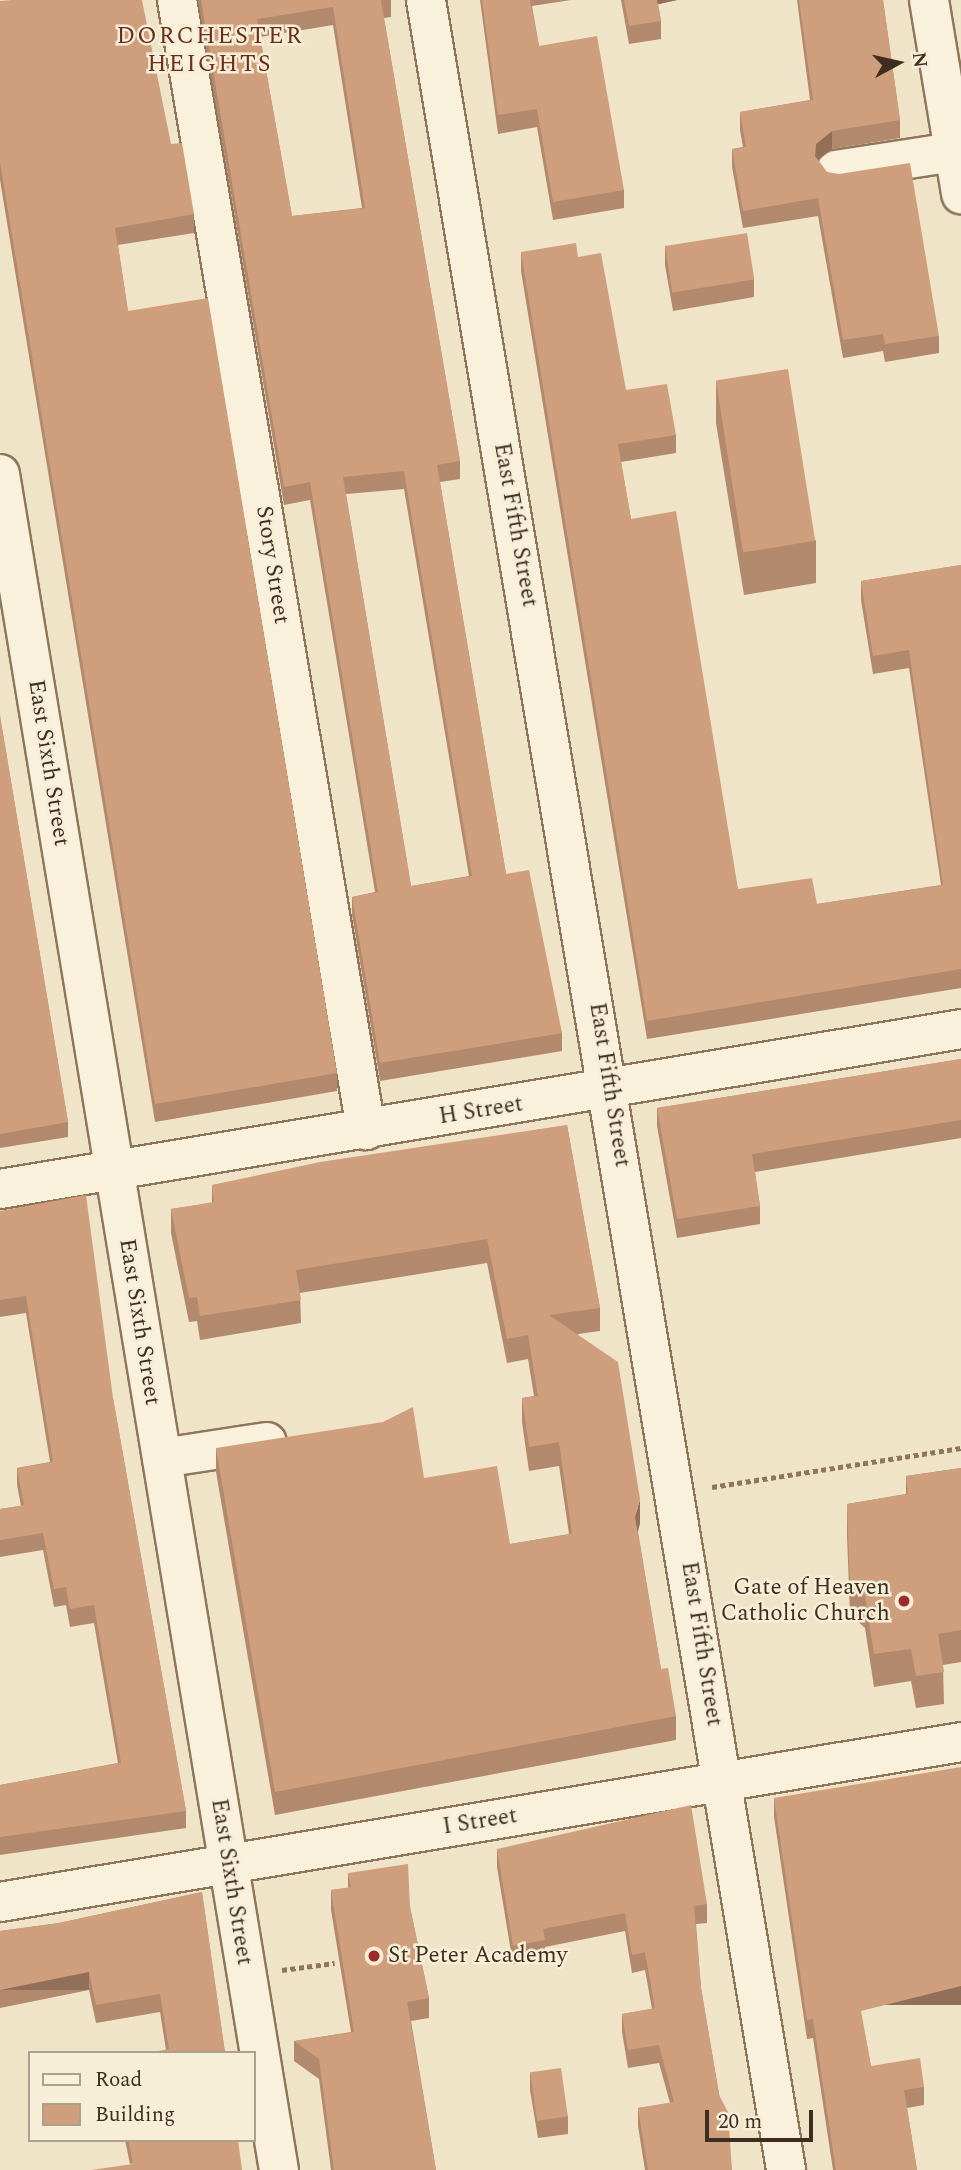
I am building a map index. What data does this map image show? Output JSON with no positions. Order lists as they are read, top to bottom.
{
  "streets": {
    "street": [
      "East Fifth Street",
      "Story Street",
      "East Sixth Street",
      "H Street",
      "I Street"
    ]
  },
  "crossings": [
    ["East Fifth Street", "H Street"],
    ["East Fifth Street", "I Street"],
    ["Story Street", "H Street"],
    ["East Sixth Street", "H Street"],
    ["East Sixth Street", "I Street"]
  ],
  "districts": ["DORCHESTER HEIGHTS"],
  "places": ["Gate of Heaven Catholic Church", "St Peter Academy"],
  "legend": ["Road", "Building"],
  "scale_bar": "20 m",
  "north": "right"
}
